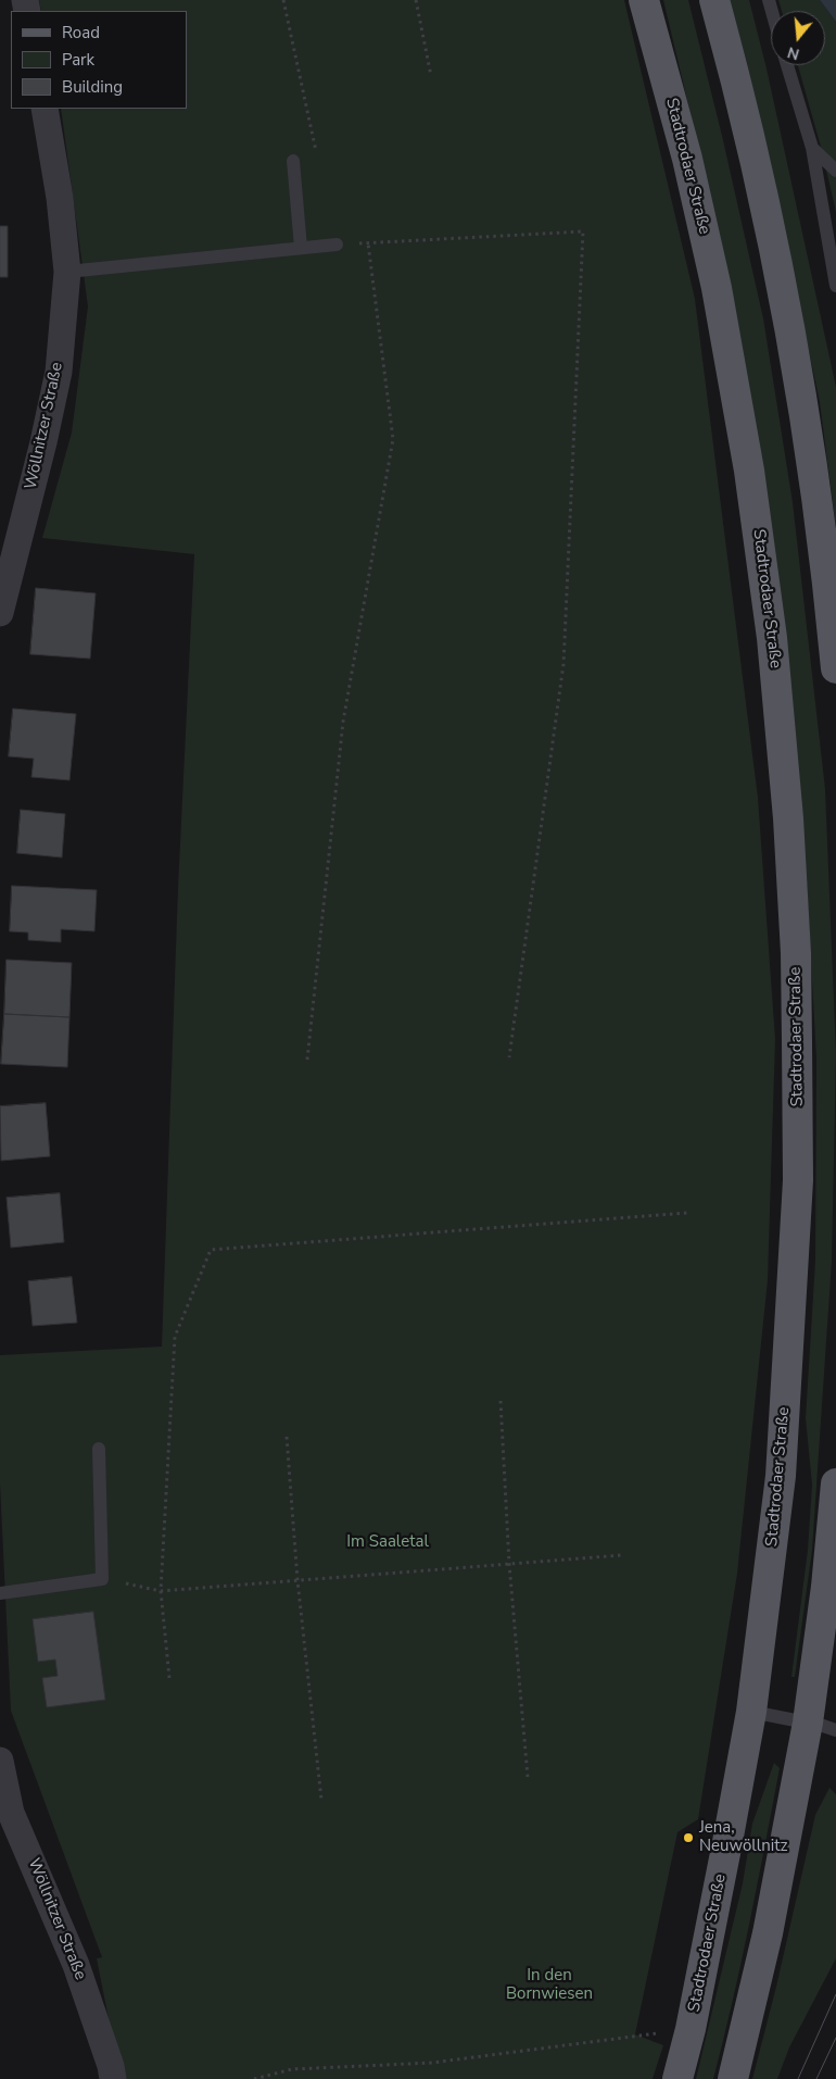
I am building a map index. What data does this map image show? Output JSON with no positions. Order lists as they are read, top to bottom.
{
  "streets": {
    "main road": ["Stadtrodaer Straße"],
    "street": ["Wöllnitzer Straße"]
  },
  "parks": ["Im Saaletal", "In den Bornwiesen"],
  "places": ["Jena, Neuwöllnitz"],
  "legend": ["Road", "Park", "Building"],
  "north": "bottom"
}
